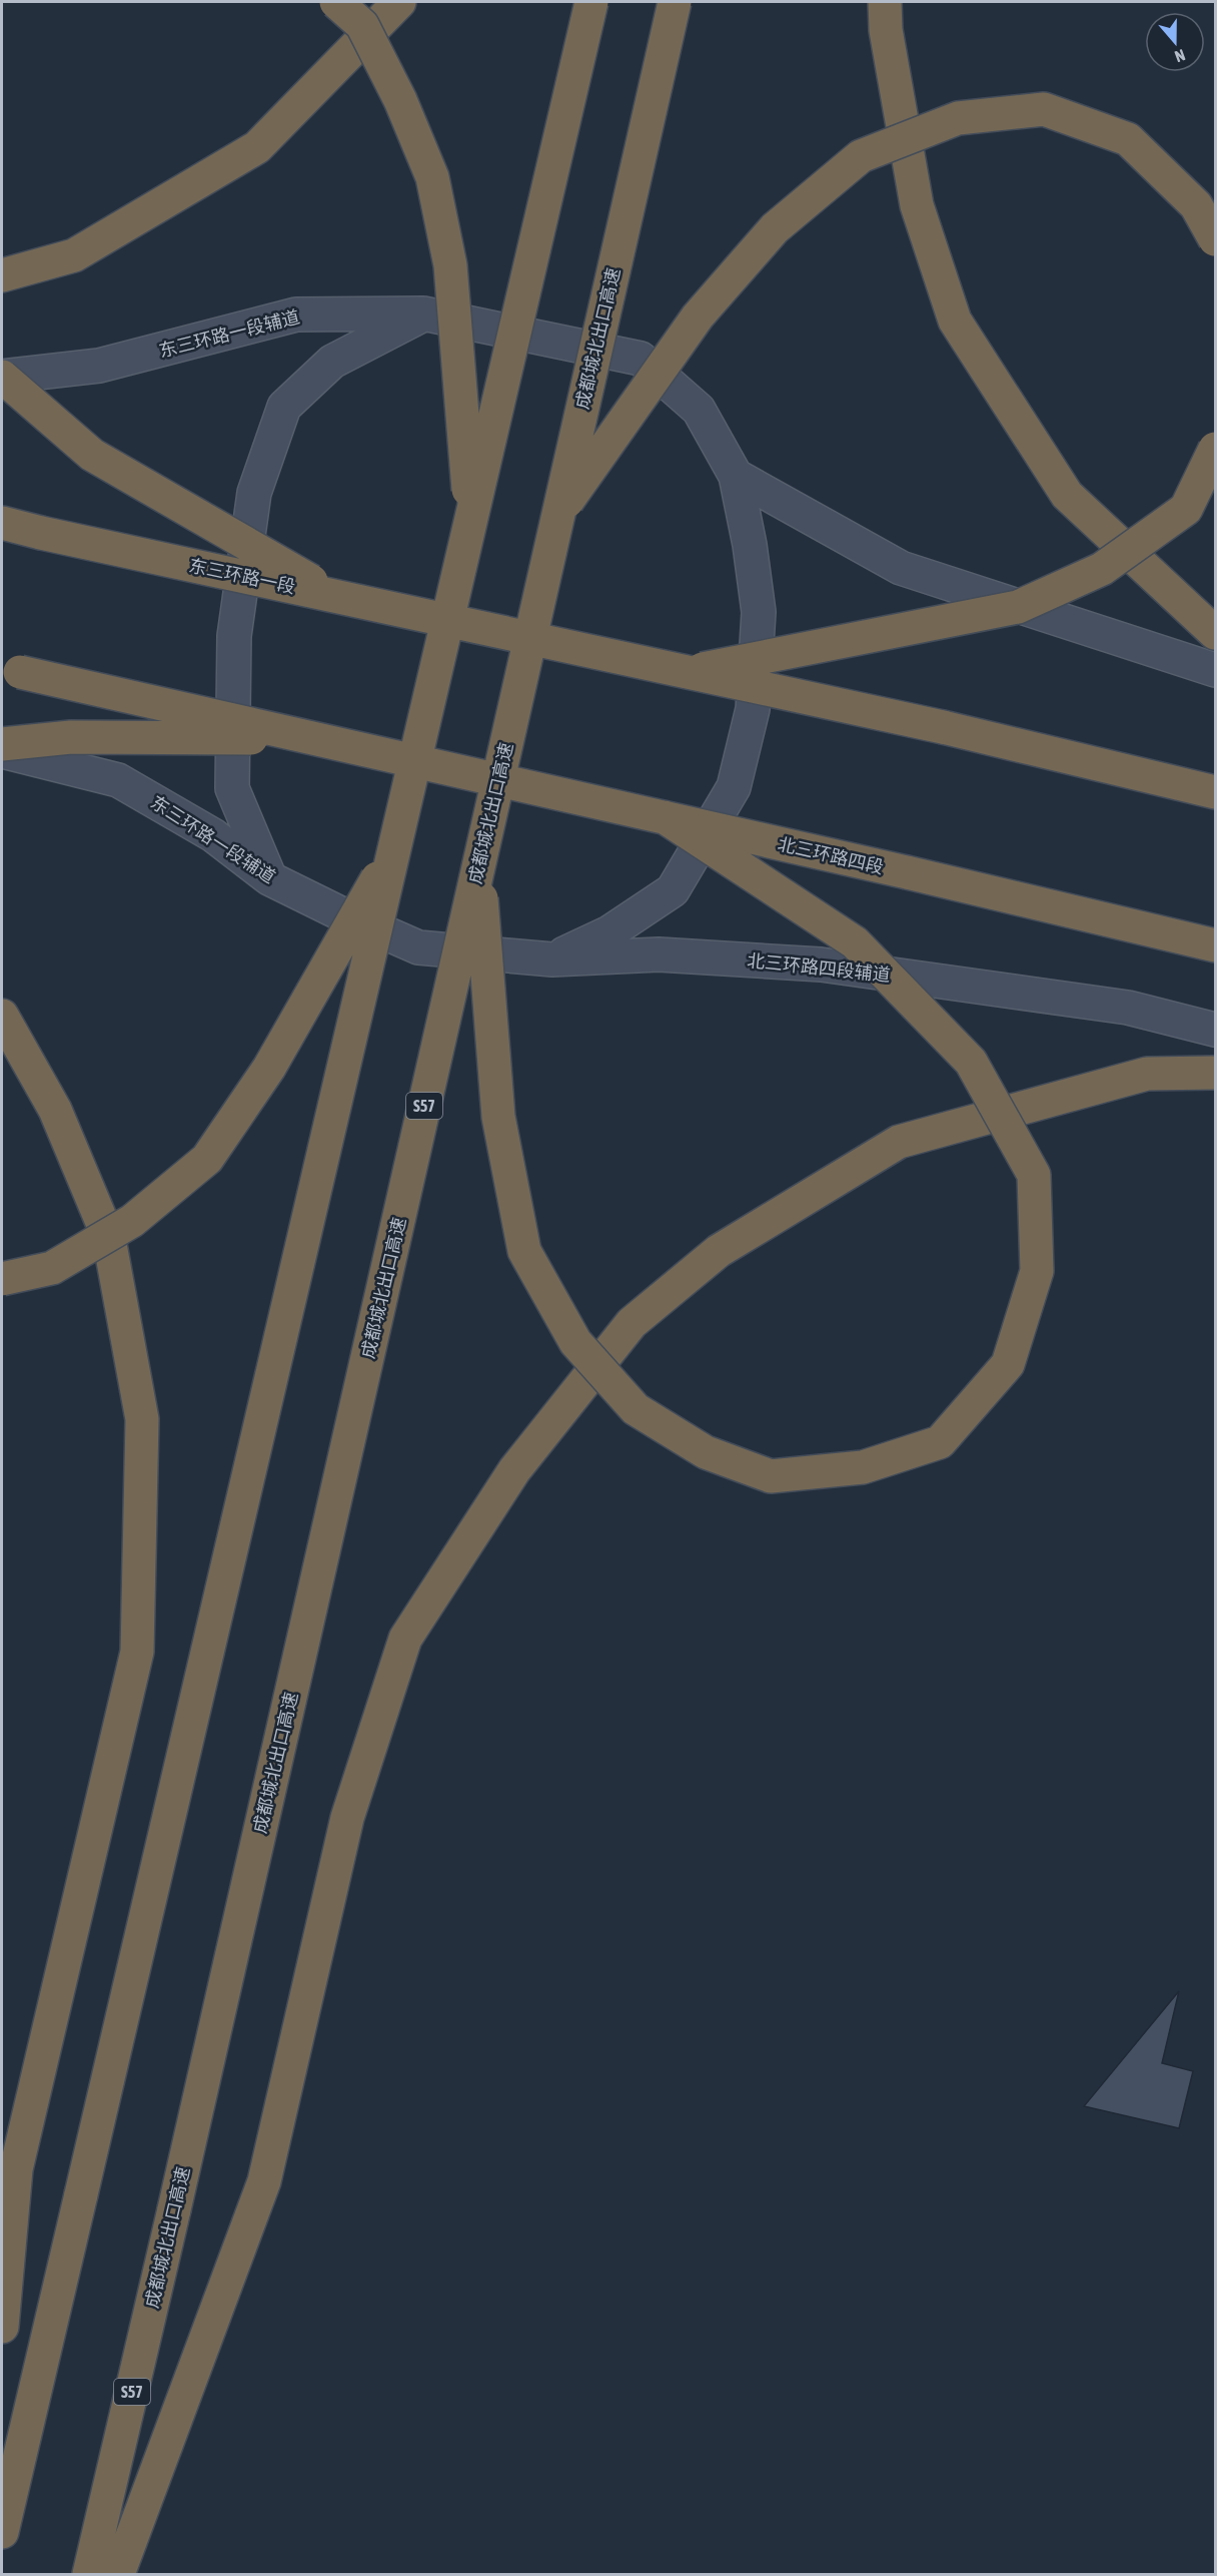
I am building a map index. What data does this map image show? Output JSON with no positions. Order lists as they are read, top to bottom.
{
  "streets": {
    "highway": [
      "成都城北出口高速",
      "东三环路一段",
      "北三环路四段",
      "S57"
    ],
    "main road": ["东三环路一段辅道", "北三环路四段辅道"]
  },
  "crossings": [
    ["东三环路一段辅道", "北三环路四段辅道"]
  ],
  "north": "bottom"
}
